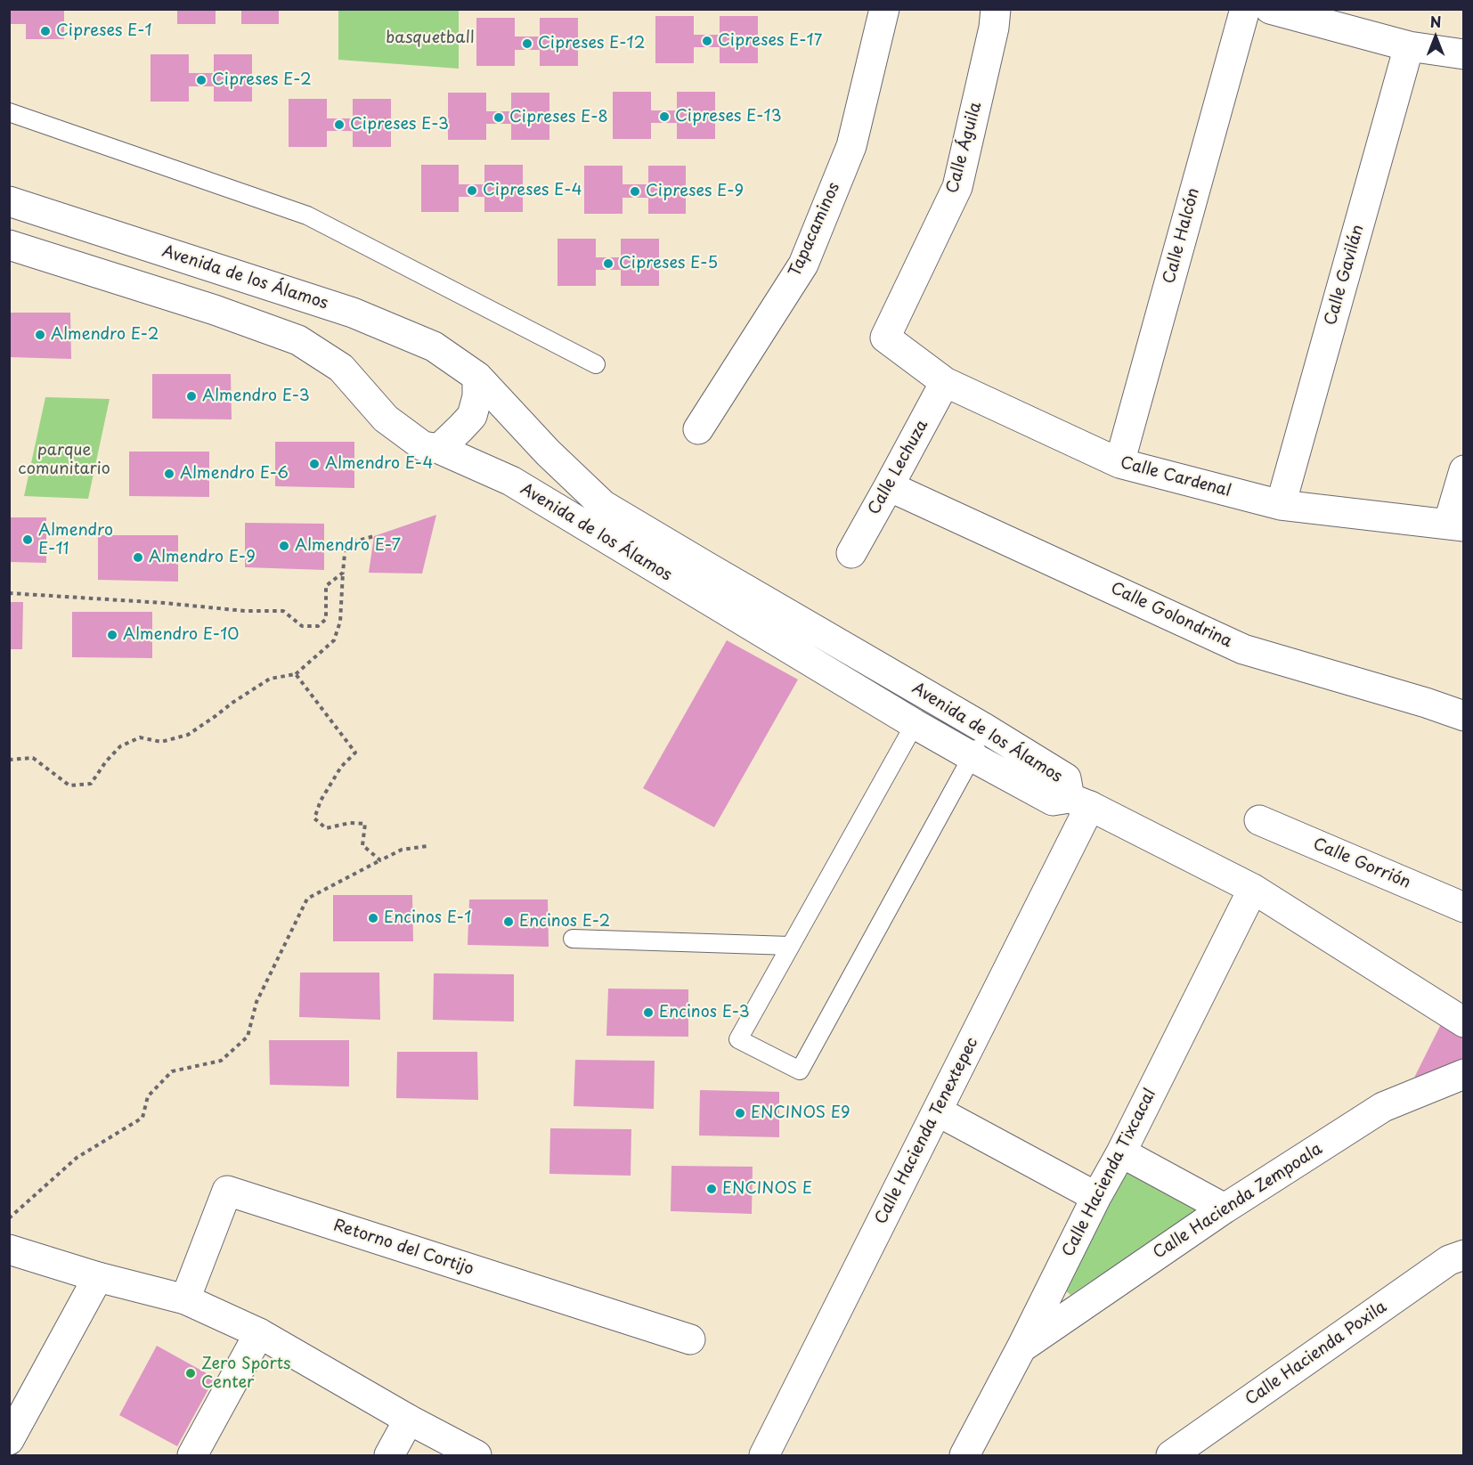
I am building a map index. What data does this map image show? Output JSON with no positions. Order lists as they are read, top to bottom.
{
  "streets": {
    "street": [
      "Calle Águila",
      "Tapacaminos",
      "Calle Halcón",
      "Calle Gavilán",
      "Avenida de los Álamos",
      "Calle Lechuza",
      "Calle Cardenal",
      "Calle Golondrina",
      "Calle Gorrión",
      "Calle Hacienda Tenextepec",
      "Calle Hacienda Tixcacal",
      "Calle Hacienda Zempoala",
      "Retorno del Cortijo",
      "Calle Hacienda Poxila"
    ]
  },
  "crossings": [
    ["Calle Águila", "Calle Cardenal"],
    ["Calle Halcón", "Calle Cardenal"],
    ["Calle Gavilán", "Calle Cardenal"],
    ["Avenida de los Álamos", "Calle Hacienda Tenextepec"],
    ["Calle Lechuza", "Calle Cardenal"],
    ["Calle Lechuza", "Calle Golondrina"],
    ["Calle Hacienda Tixcacal", "Calle Hacienda Zempoala"]
  ],
  "parks": ["basquetball", "parque comunitario"],
  "places": [
    "Cipreses E-1",
    "Cipreses E-17",
    "Cipreses E-12",
    "Cipreses E-2",
    "Cipreses E-13",
    "Cipreses E-8",
    "Cipreses E-3",
    "Cipreses E-4",
    "Cipreses E-9",
    "Cipreses E-5",
    "Almendro E-2",
    "Almendro E-3",
    "Almendro E-4",
    "Almendro E-6",
    "Almendro E-11",
    "Almendro E-7",
    "Almendro E-9",
    "Almendro E-10",
    "Encinos E-1",
    "Encinos E-2",
    "Encinos E-3",
    "ENCINOS E9",
    "ENCINOS E",
    "Zero Sports Center"
  ],
  "north": "top"
}
